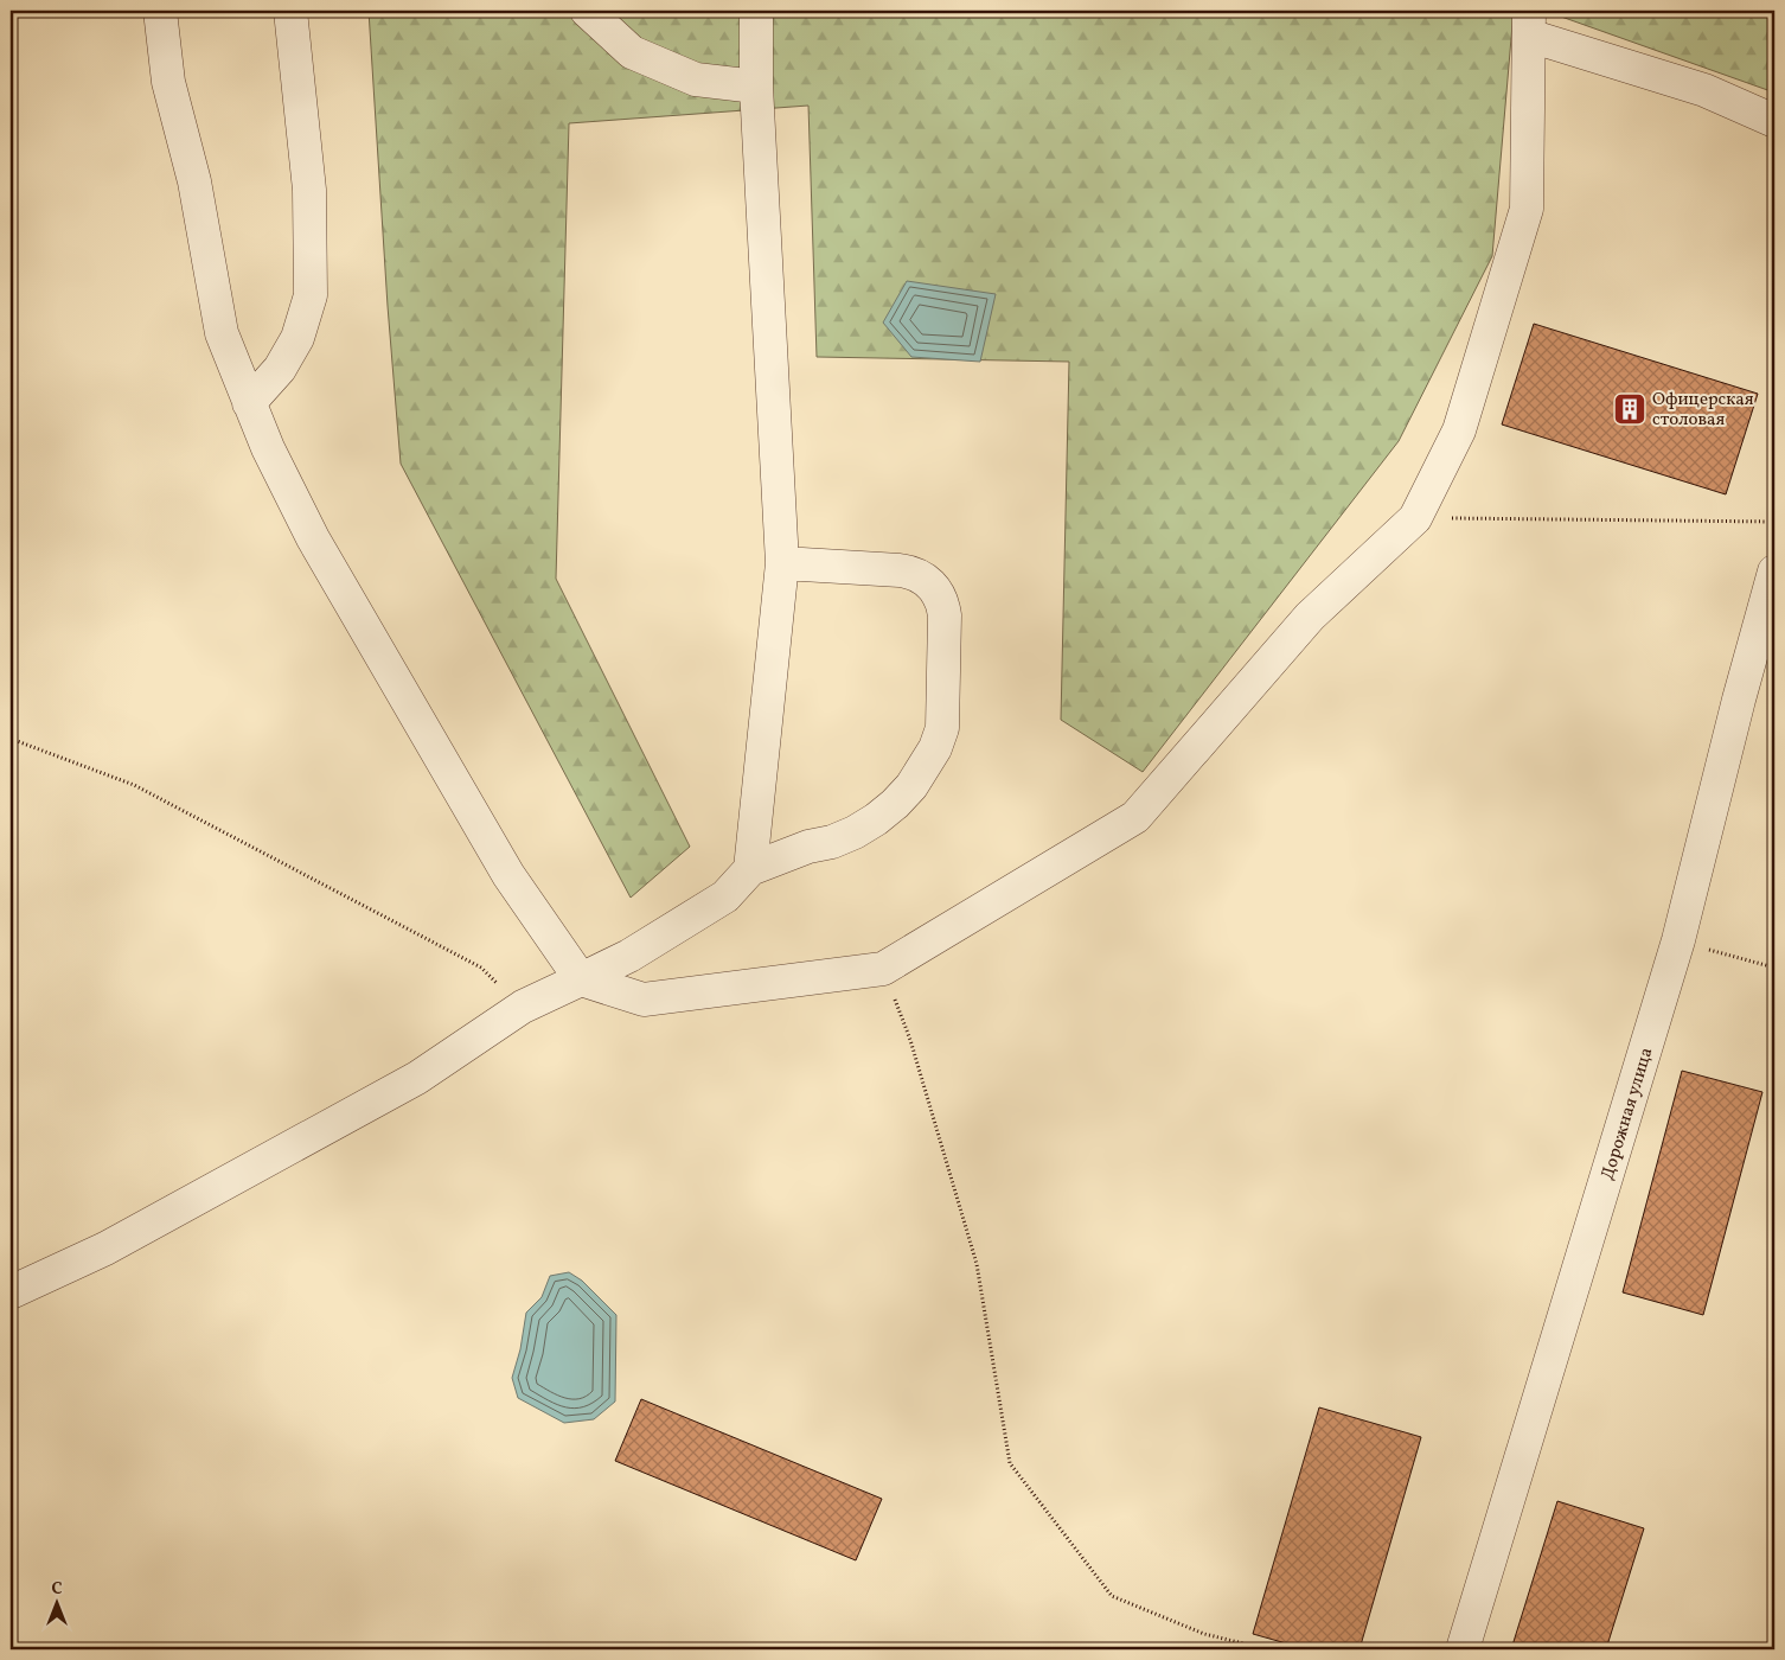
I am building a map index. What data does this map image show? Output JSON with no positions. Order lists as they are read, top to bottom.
{
  "streets": {
    "street": ["Дорожная улица"]
  },
  "places": {
    "building": ["Офицерская столовая"]
  },
  "north": "top"
}
